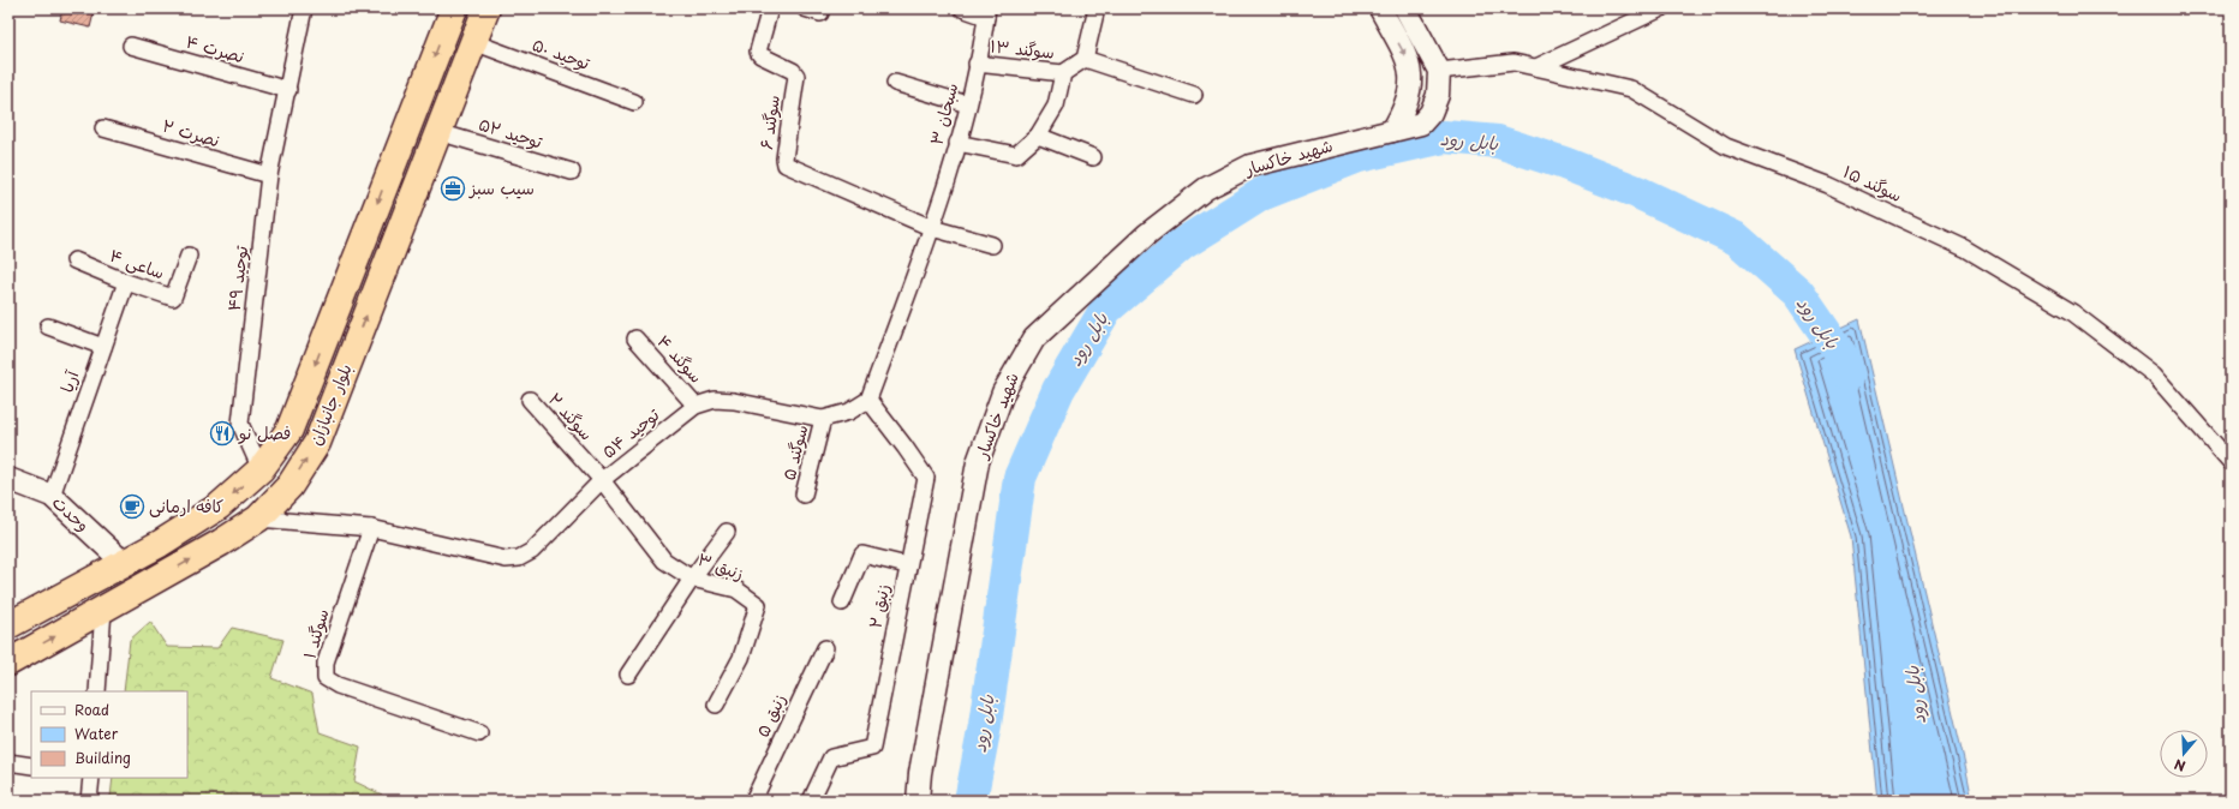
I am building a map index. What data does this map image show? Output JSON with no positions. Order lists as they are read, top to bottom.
{
  "streets": {
    "highway": ["بلوار جانبازان"],
    "main road": ["شهید خاکسار", "وحدت"],
    "street": [
      "نصرت ۴",
      "سوگند ۱۳",
      "توحید ۵۰",
      "سبحان ۳",
      "سوگند ۶",
      "نصرت ۲",
      "توحید ۵۲",
      "سوگند ۱۵",
      "ساعی ۴",
      "توحید ۴۹",
      "سوگند ۴",
      "آریا",
      "سوگند ۲",
      "توحید ۵۴",
      "سوگند ۵",
      "زنبق ۳",
      "زنبق ۲",
      "سوگند ۱",
      "زنبق ۵"
    ]
  },
  "crossings": [
    ["نصرت ۴", "توحید ۴۹"],
    ["سوگند ۱۳", "سبحان ۳"],
    ["توحید ۵۰", "بلوار جانبازان"],
    ["سبحان ۳", "سوگند ۶"],
    ["نصرت ۲", "توحید ۴۹"],
    ["توحید ۵۲", "بلوار جانبازان"],
    ["شهید خاکسار", "سوگند ۱۵"],
    ["ساعی ۴", "آریا"],
    ["توحید ۴۹", "بلوار جانبازان"],
    ["سوگند ۴", "توحید ۵۴"],
    ["آریا", "وحدت"],
    ["بلوار جانبازان", "توحید ۵۴"],
    ["بلوار جانبازان", "وحدت"],
    ["سوگند ۲", "توحید ۵۴"],
    ["سوگند ۲", "زنبق ۳"],
    ["توحید ۵۴", "سوگند ۵"],
    ["توحید ۵۴", "زنبق ۳"],
    ["توحید ۵۴", "زنبق ۲"],
    ["توحید ۵۴", "سوگند ۱"]
  ],
  "water": ["بابل رود"],
  "places": {
    "office": ["سیب سبز"],
    "restaurant": ["فصل نو"],
    "cafe": ["کافه ارمانی"]
  },
  "legend": ["Road", "Water", "Building"],
  "north": "bottom"
}
